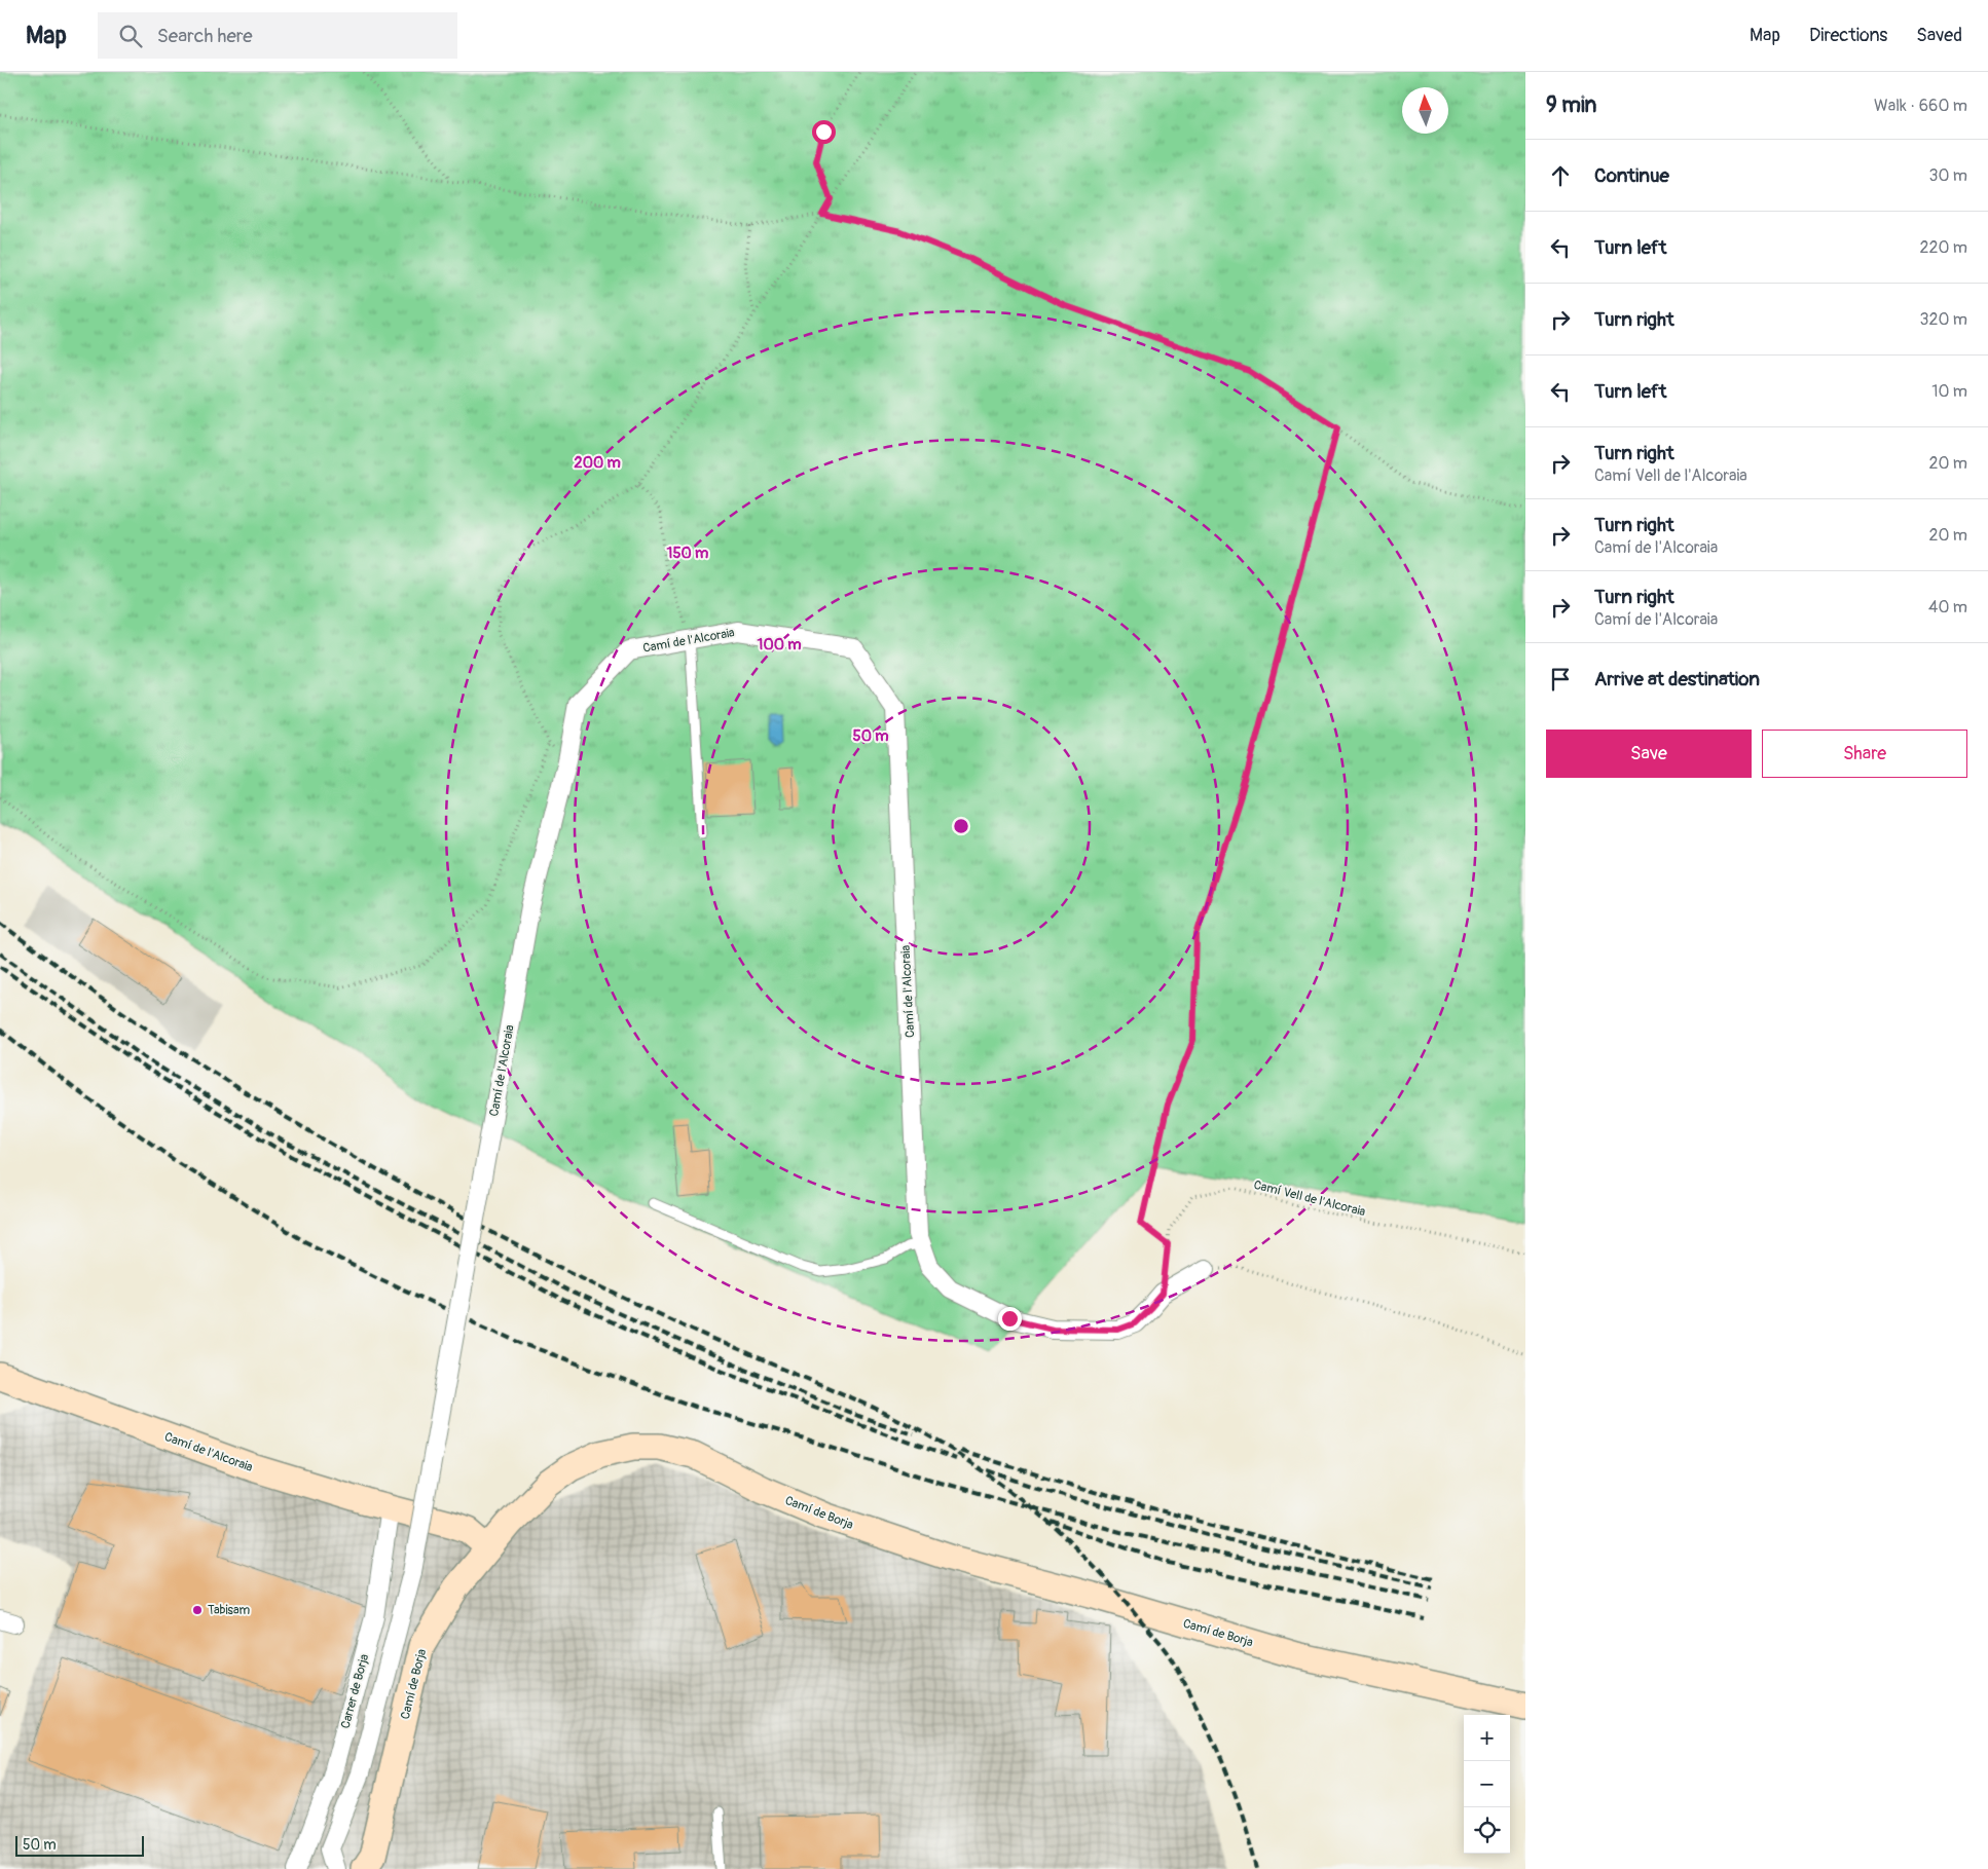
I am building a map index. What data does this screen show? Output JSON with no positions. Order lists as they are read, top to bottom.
{
  "streets": {
    "street": ["Camí de l'Alcoraia", "Camí de Borja", "Carrer de Borja"],
    "path": ["Camí Vell de l'Alcoraia"]
  },
  "crossings": [
    ["Camí de l'Alcoraia", "Camí Vell de l'Alcoraia"],
    ["Camí de l'Alcoraia", "Camí de Borja"],
    ["Camí de l'Alcoraia", "Carrer de Borja"]
  ],
  "places": ["Tabisam"],
  "scale_bar": "50 m",
  "north": "top",
  "page": {
    "header": "Map",
    "search": "Search here",
    "nav": ["Map", "Directions", "Saved"],
    "heading": ["9 min", "Walk · 660 m"],
    "list": [
      ["Continue", "30 m"],
      ["Turn left", "220 m"],
      ["Turn right", "320 m"],
      ["Turn left", "10 m"],
      ["Turn right", "Camí Vell de l'Alcoraia", "20 m"],
      ["Turn right", "Camí de l'Alcoraia", "20 m"],
      ["Turn right", "Camí de l'Alcoraia", "40 m"],
      "Arrive at destination"
    ],
    "buttons": ["Save", "Share"],
    "map_buttons": ["+", "−"],
    "scale": "50 m"
  },
  "rings": [
    "200 m",
    "150 m",
    "100 m",
    "50 m"
  ]
}
